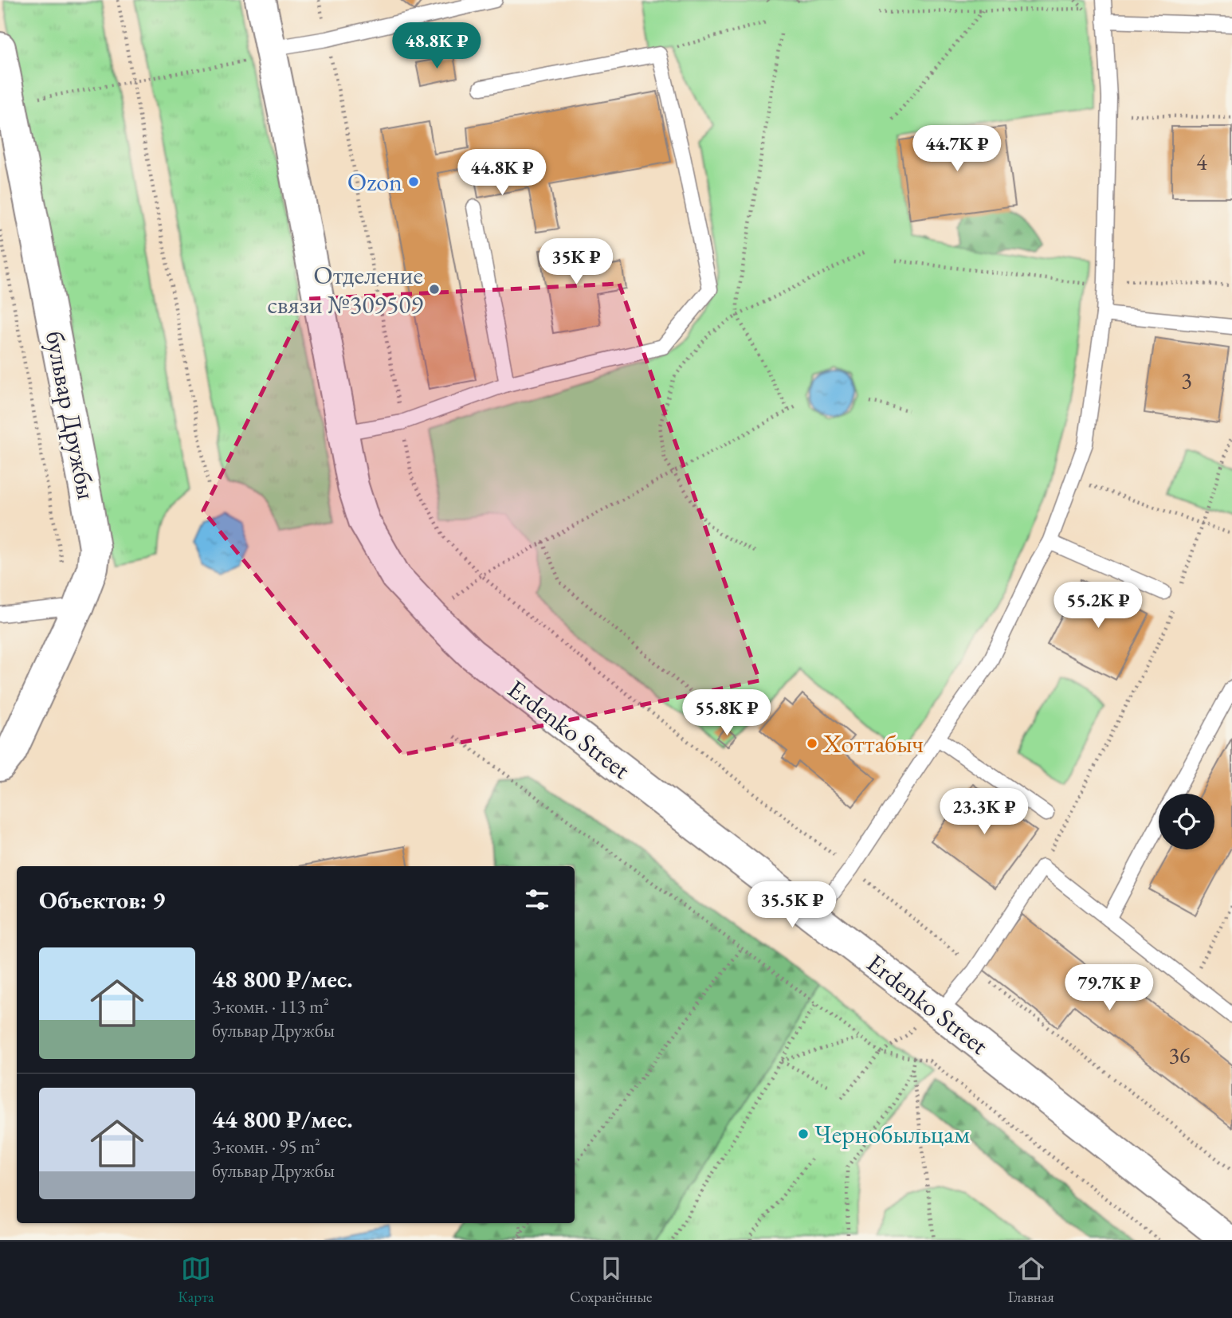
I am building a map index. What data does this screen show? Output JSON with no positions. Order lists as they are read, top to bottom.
{
  "streets": {
    "main road": ["бульвар Дружбы", "Erdenko Street"]
  },
  "places": [
    "Ozon",
    "Отделение связи №309509",
    "Хоттабыч",
    "Чернобыльцам"
  ],
  "house_numbers": ["4", "3", "36"],
  "page": {
    "price": [
      "48.8K ₽",
      "44.7K ₽",
      "44.8K ₽",
      "35K ₽",
      "55.2K ₽",
      "55.8K ₽",
      "23.3K ₽",
      "35.5K ₽",
      "79.7K ₽"
    ],
    "heading": "Объектов: 9",
    "list": [
      {
        "name": "48 800 ₽/мес.",
        "note": "3-комн. · 113 m² · бульвар Дружбы"
      },
      {
        "name": "44 800 ₽/мес.",
        "note": "3-комн. · 95 m² · бульвар Дружбы"
      }
    ],
    "tabs": ["Карта", "Сохранённые", "Главная"]
  }
}
